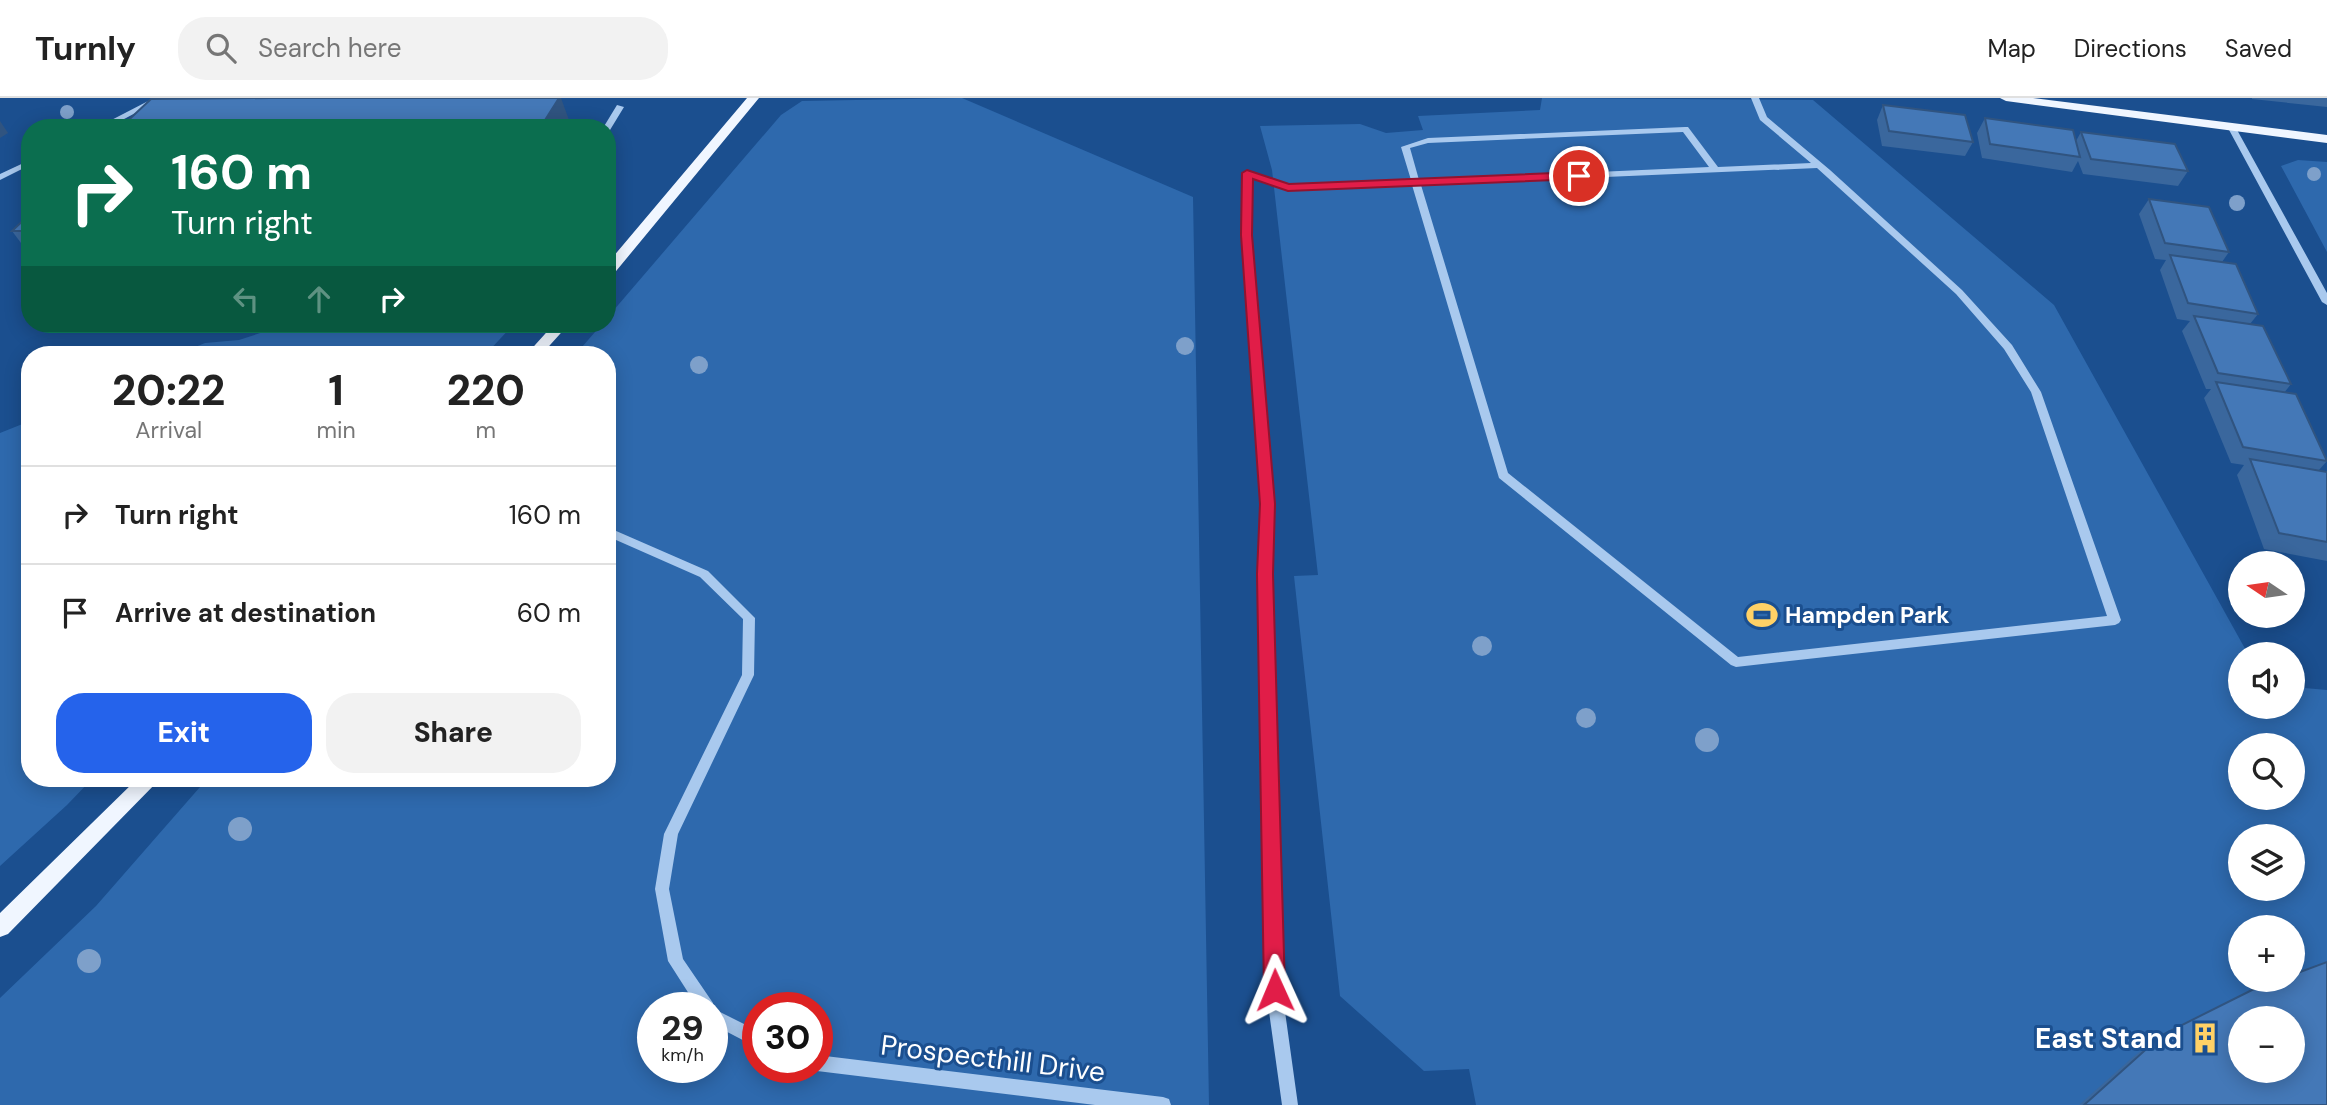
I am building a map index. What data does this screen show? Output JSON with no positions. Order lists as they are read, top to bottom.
{
  "streets": {
    "street": ["Prospecthill Drive"]
  },
  "places": {
    "sports": ["Hampden Park"],
    "building": ["East Stand"]
  },
  "north": "left",
  "page": {
    "header": "Turnly",
    "search": "Search here",
    "nav": ["Map", "Directions", "Saved"],
    "turn": ["160 m", "Turn right"],
    "eta": [
      "20:22",
      "Arrival",
      "1",
      "min",
      "220",
      "m"
    ],
    "list": [
      {
        "name": "Turn right",
        "value": "160 m"
      },
      {
        "name": "Arrive at destination",
        "value": "60 m"
      }
    ],
    "map_buttons": ["+", "−"],
    "buttons": ["Exit", "Share"],
    "speed": "29 km/h",
    "limit": "30"
  }
}
